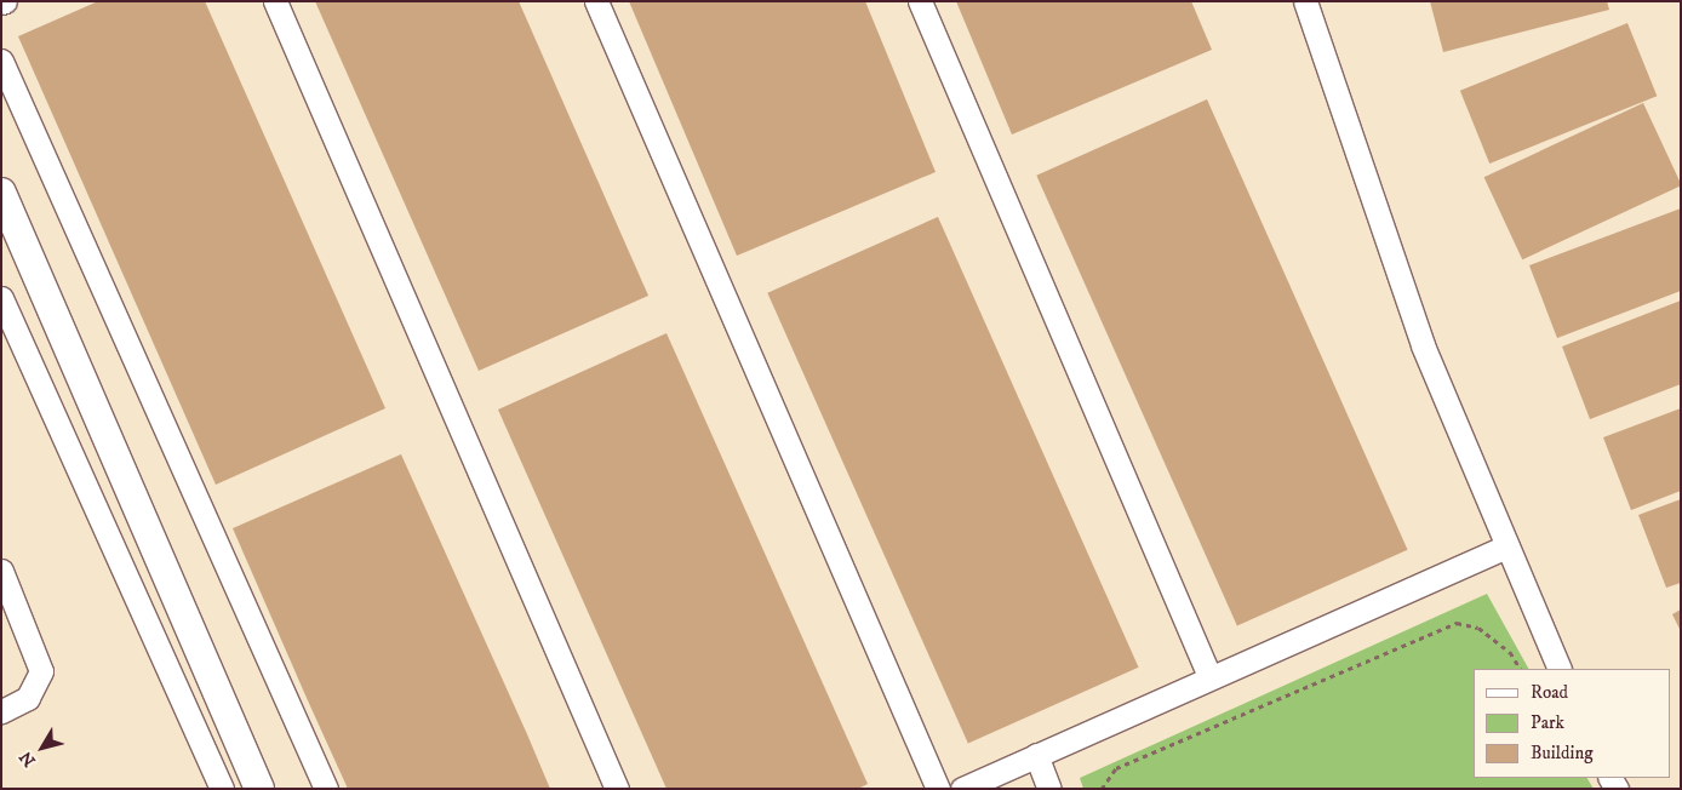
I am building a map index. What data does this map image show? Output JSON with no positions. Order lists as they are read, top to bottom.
{
  "legend": ["Road", "Park", "Building"],
  "north": "bottom left"
}
